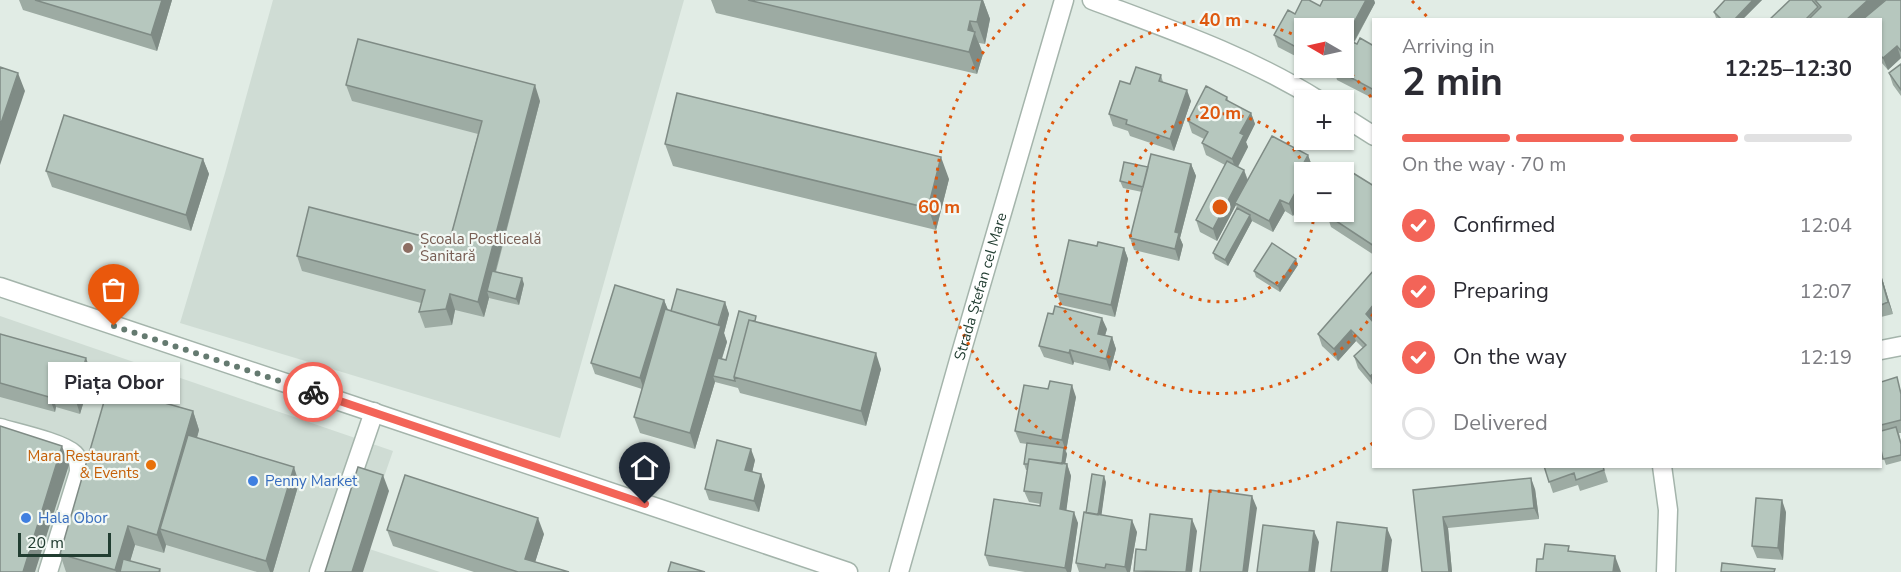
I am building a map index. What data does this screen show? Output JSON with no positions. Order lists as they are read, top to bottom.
{
  "streets": {
    "street": ["Strada Ștefan cel Mare"]
  },
  "places": [
    "Școala Postliceală Sanitară",
    "Piața Obor",
    "Mara Restaurant & Events",
    "Penny Market",
    "Hala Obor"
  ],
  "scale_bar": "20 m",
  "north": "left",
  "page": {
    "map_buttons": ["+", "−"],
    "heading": ["2 min", "Arriving in", "12:25–12:30"],
    "bar": "On the way · 70 m",
    "list": [
      ["Confirmed", "12:04"],
      ["Preparing", "12:07"],
      ["On the way", "12:19"],
      "Delivered"
    ],
    "bubble": "Piața Obor",
    "scale": "20 m"
  },
  "rings": ["40 m", "20 m", "60 m"]
}
